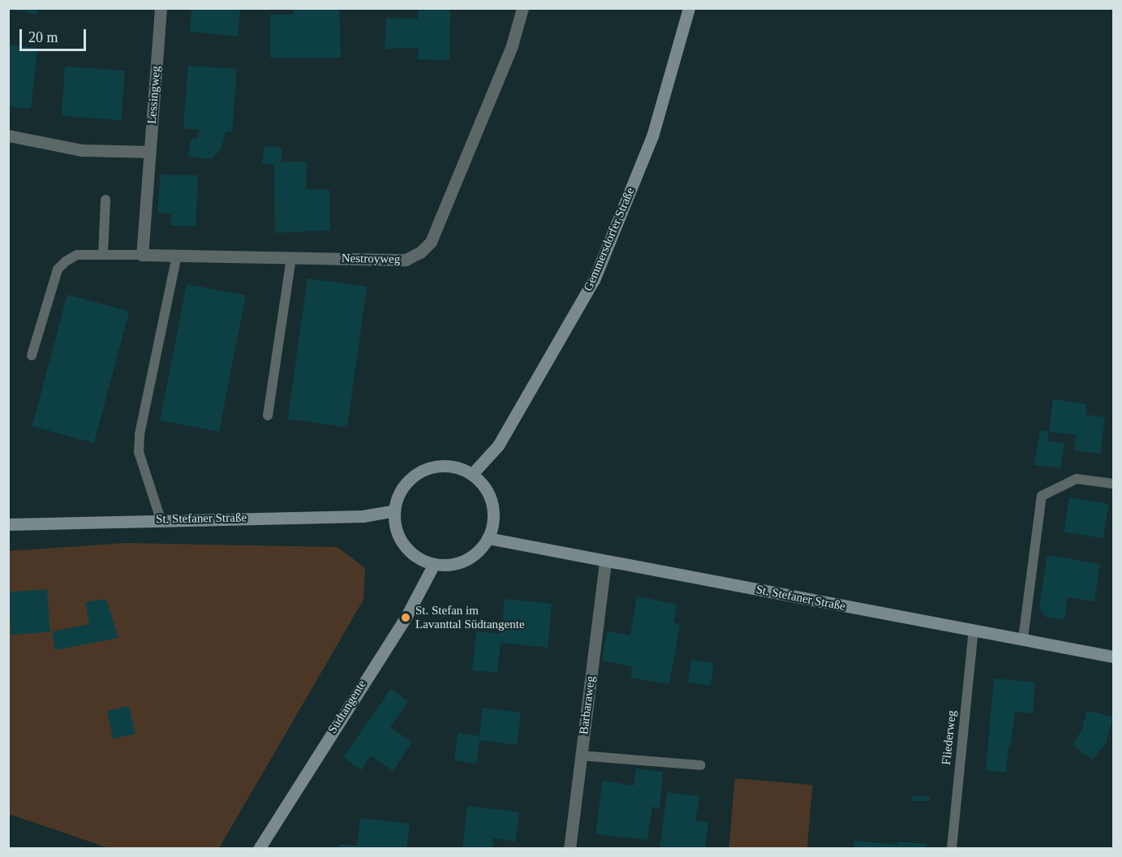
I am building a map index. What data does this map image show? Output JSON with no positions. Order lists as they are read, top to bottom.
{
  "streets": {
    "main road": ["Gemmersdorfer Straße", "St. Stefaner Straße", "Südtangente"],
    "street": ["Lessingweg", "Nestroyweg", "Barbaraweg"],
    "lane": ["Fliederweg"]
  },
  "crossings": [
    ["Lessingweg", "Nestroyweg"],
    ["Gemmersdorfer Straße", "St. Stefaner Straße"],
    ["Gemmersdorfer Straße", "Südtangente"],
    ["St. Stefaner Straße", "Barbaraweg"],
    ["St. Stefaner Straße", "Südtangente"],
    ["St. Stefaner Straße", "Fliederweg"]
  ],
  "places": ["St. Stefan im Lavanttal Südtangente"],
  "scale_bar": "20 m"
}
